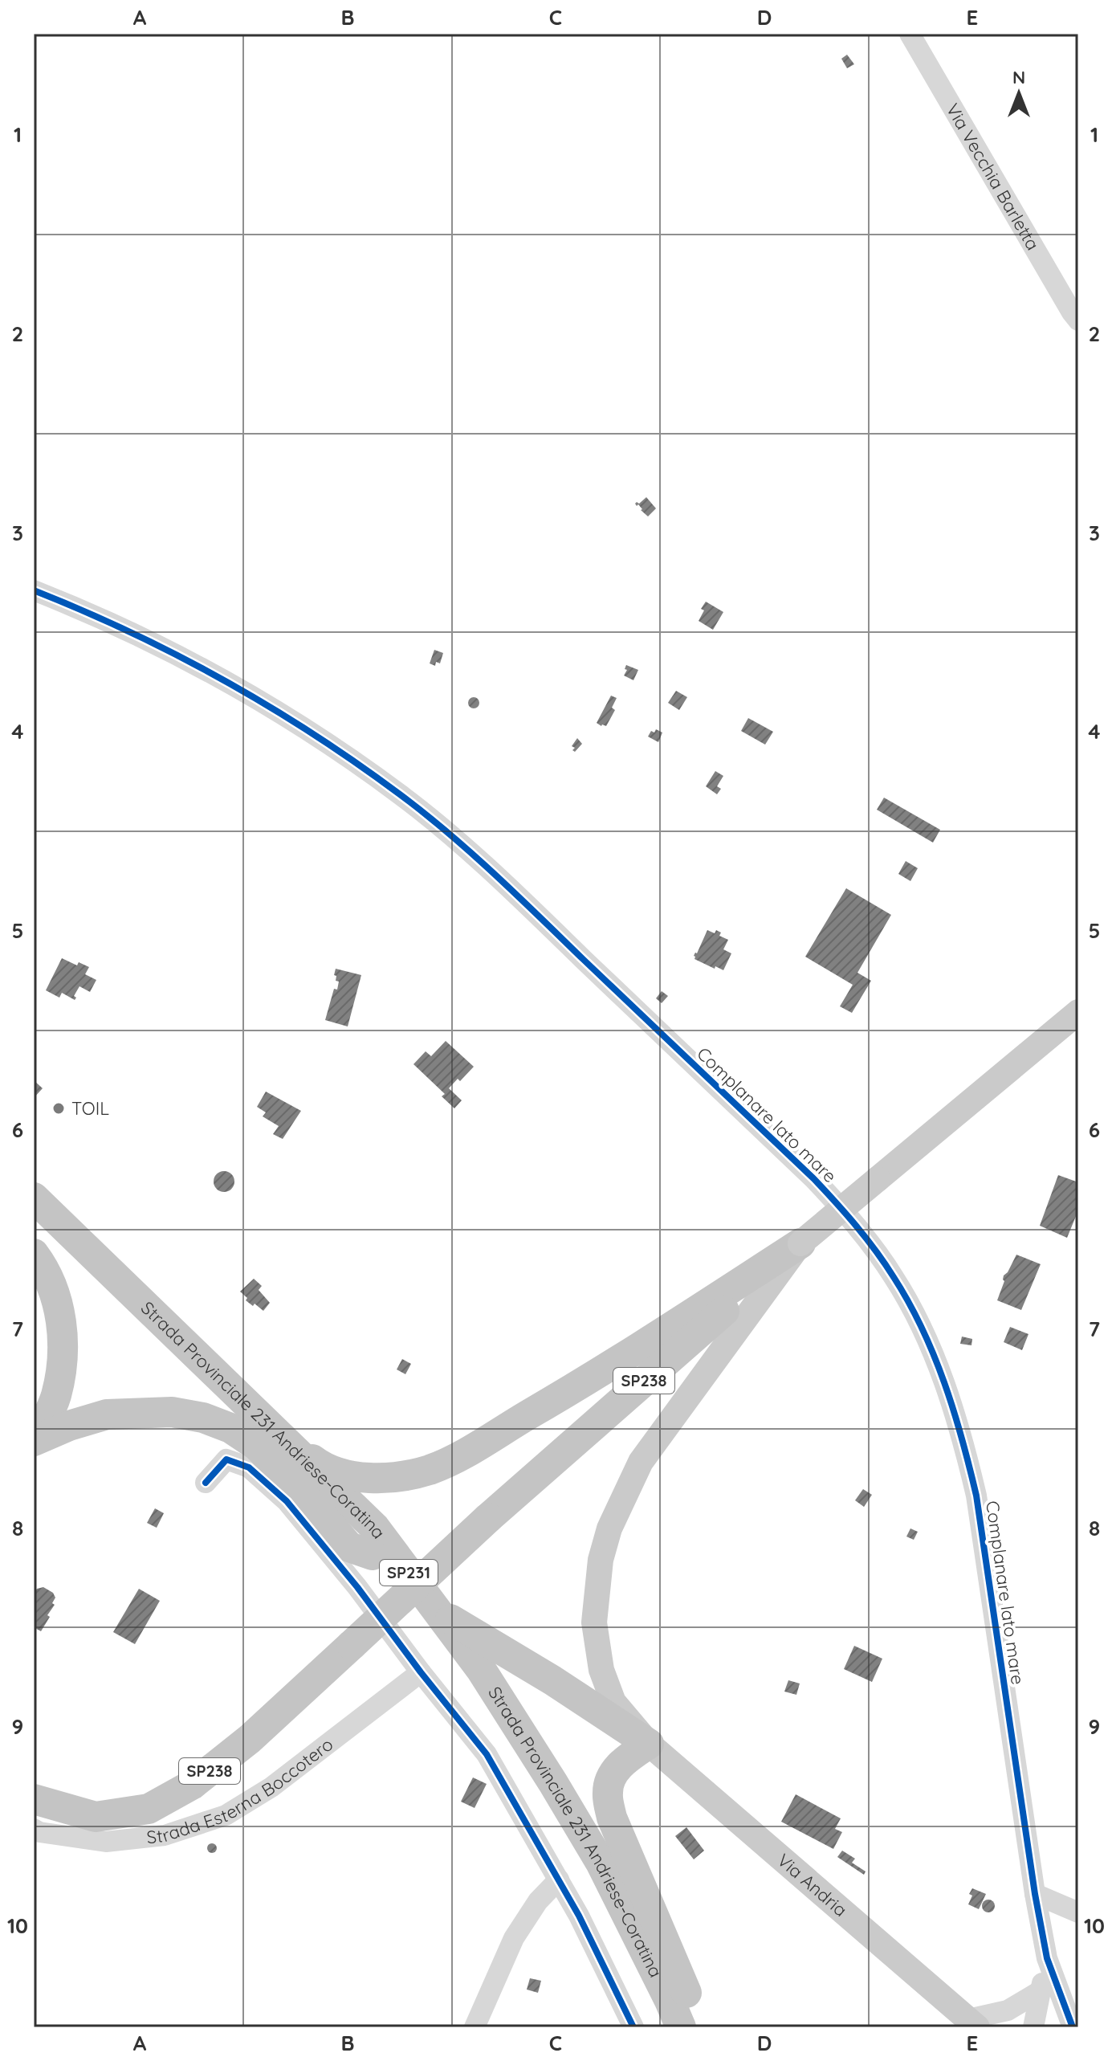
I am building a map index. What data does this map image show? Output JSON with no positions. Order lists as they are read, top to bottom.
{
  "streets": {
    "highway": ["SP238", "Strada Provinciale 231 Andriese-Coratina", "SP231"],
    "main road": ["Via Andria"],
    "street": ["Via Vecchia Barletta", "Complanare lato mare", "Strada Esterna Boccotero"]
  },
  "crossings": [
    ["SP238", "Via Andria"]
  ],
  "places": ["TOIL"],
  "north": "top",
  "grid": {
    "columns": [
      "A",
      "B",
      "C",
      "D",
      "E"
    ],
    "rows": [
      "1",
      "2",
      "3",
      "4",
      "5",
      "6",
      "7",
      "8",
      "9",
      "10"
    ]
  }
}
